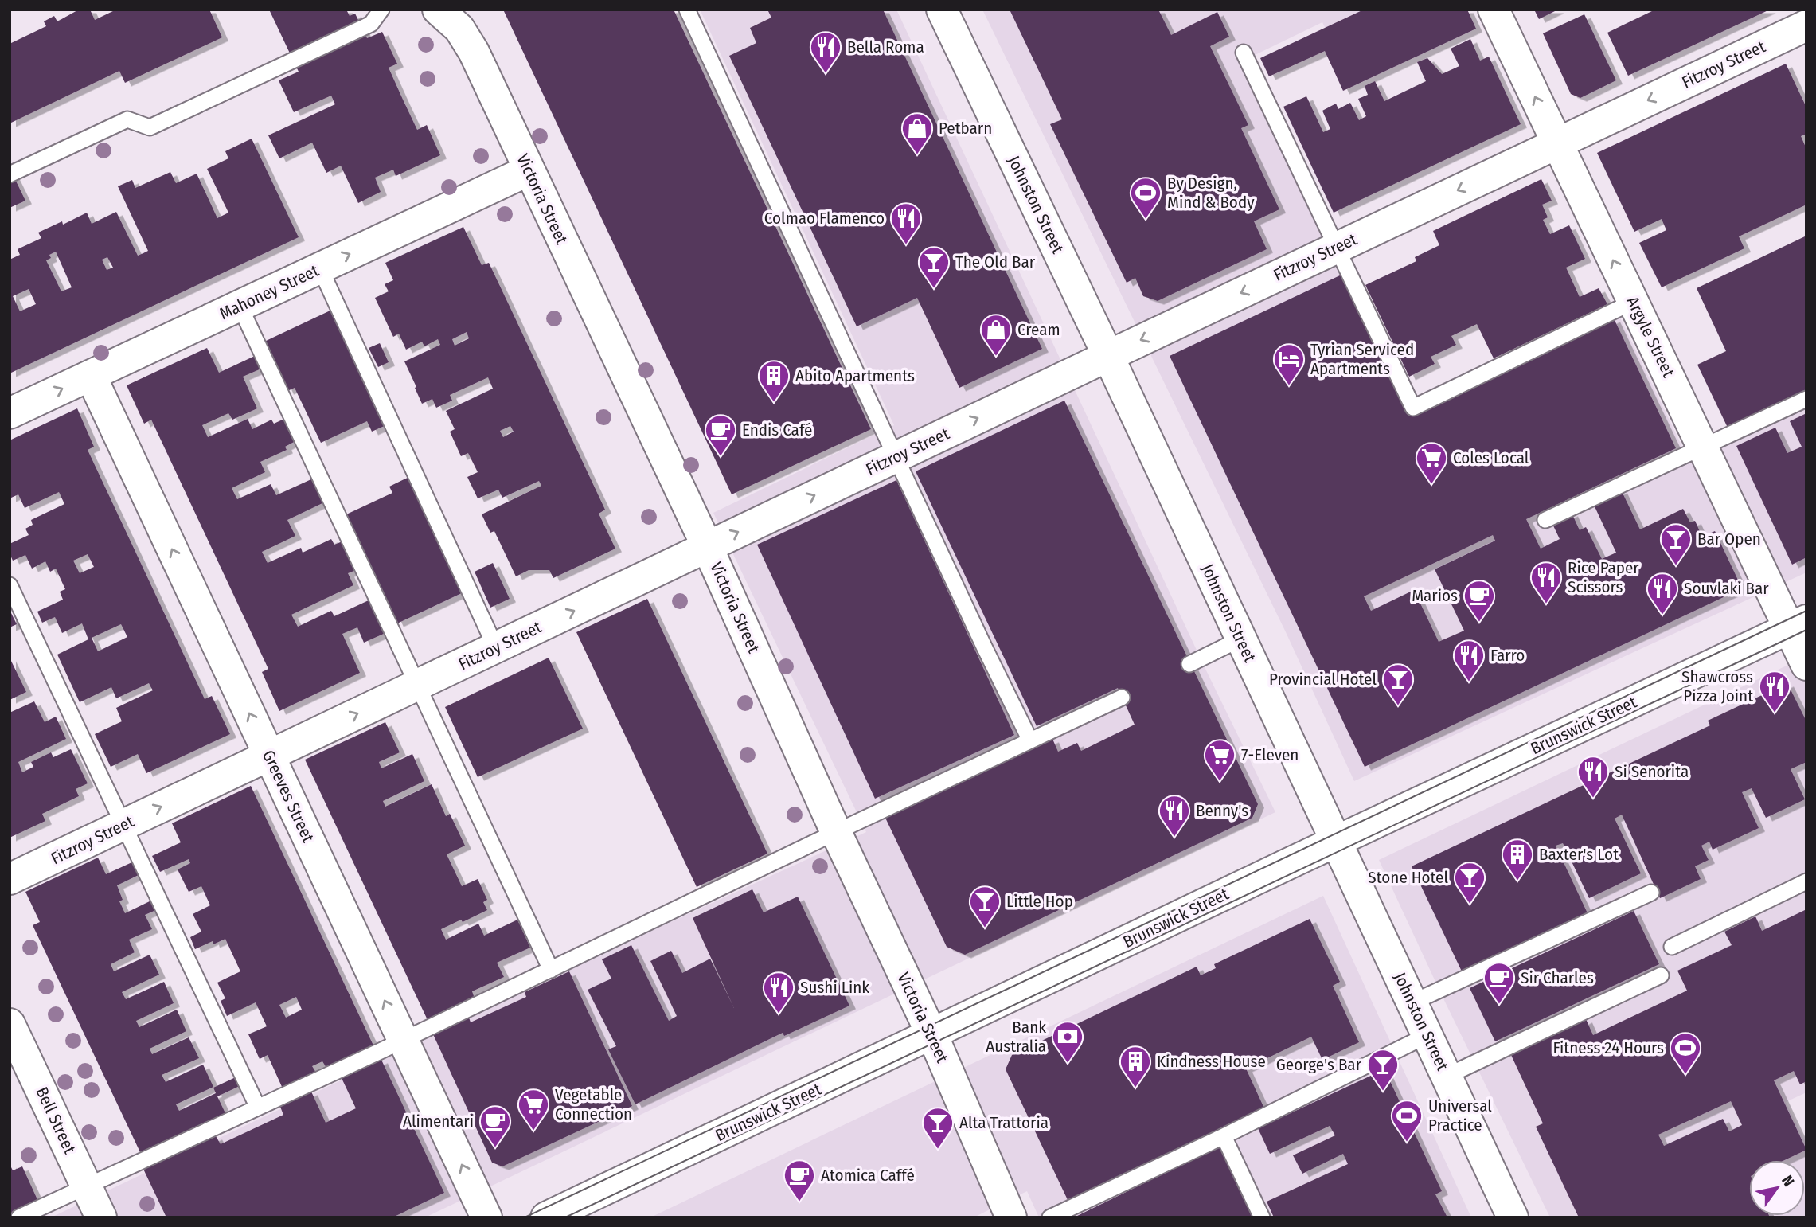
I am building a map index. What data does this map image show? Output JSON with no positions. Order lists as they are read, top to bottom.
{
  "streets": {
    "street": [
      "Fitzroy Street",
      "Victoria Street",
      "Johnston Street",
      "Mahoney Street",
      "Argyle Street",
      "Brunswick Street",
      "Greeves Street",
      "Bell Street"
    ]
  },
  "crossings": [
    ["Fitzroy Street", "Victoria Street"],
    ["Fitzroy Street", "Johnston Street"],
    ["Fitzroy Street", "Argyle Street"],
    ["Fitzroy Street", "Greeves Street"],
    ["Victoria Street", "Mahoney Street"],
    ["Victoria Street", "Brunswick Street"],
    ["Johnston Street", "Brunswick Street"],
    ["Mahoney Street", "Greeves Street"],
    ["Argyle Street", "Brunswick Street"]
  ],
  "one_way": ["Mahoney Street", "Argyle Street", "Greeves Street"],
  "places": {
    "restaurant": [
      "Bella Roma",
      "Colmao Flamenco",
      "Rice Paper Scissors",
      "Souvlaki Bar",
      "Farro",
      "Shawcross Pizza Joint",
      "Si Senorita",
      "Benny's",
      "Sushi Link"
    ],
    "shop": ["Petbarn", "Cream"],
    "sports": ["By Design, Mind & Body", "Fitness 24 Hours", "Universal Practice"],
    "bar": [
      "The Old Bar",
      "Bar Open",
      "Provincial Hotel",
      "Stone Hotel",
      "Little Hop",
      "George's Bar",
      "Alta Trattoria"
    ],
    "hotel": ["Tyrian Serviced Apartments"],
    "building": ["Abito Apartments", "Baxter's Lot", "Kindness House"],
    "cafe": [
      "Endis Café",
      "Marios",
      "Sir Charles",
      "Alimentari",
      "Atomica Caffé"
    ],
    "supermarket": ["Coles Local", "7-Eleven", "Vegetable Connection"],
    "bank": ["Bank Australia"]
  },
  "north": "top right"
}
